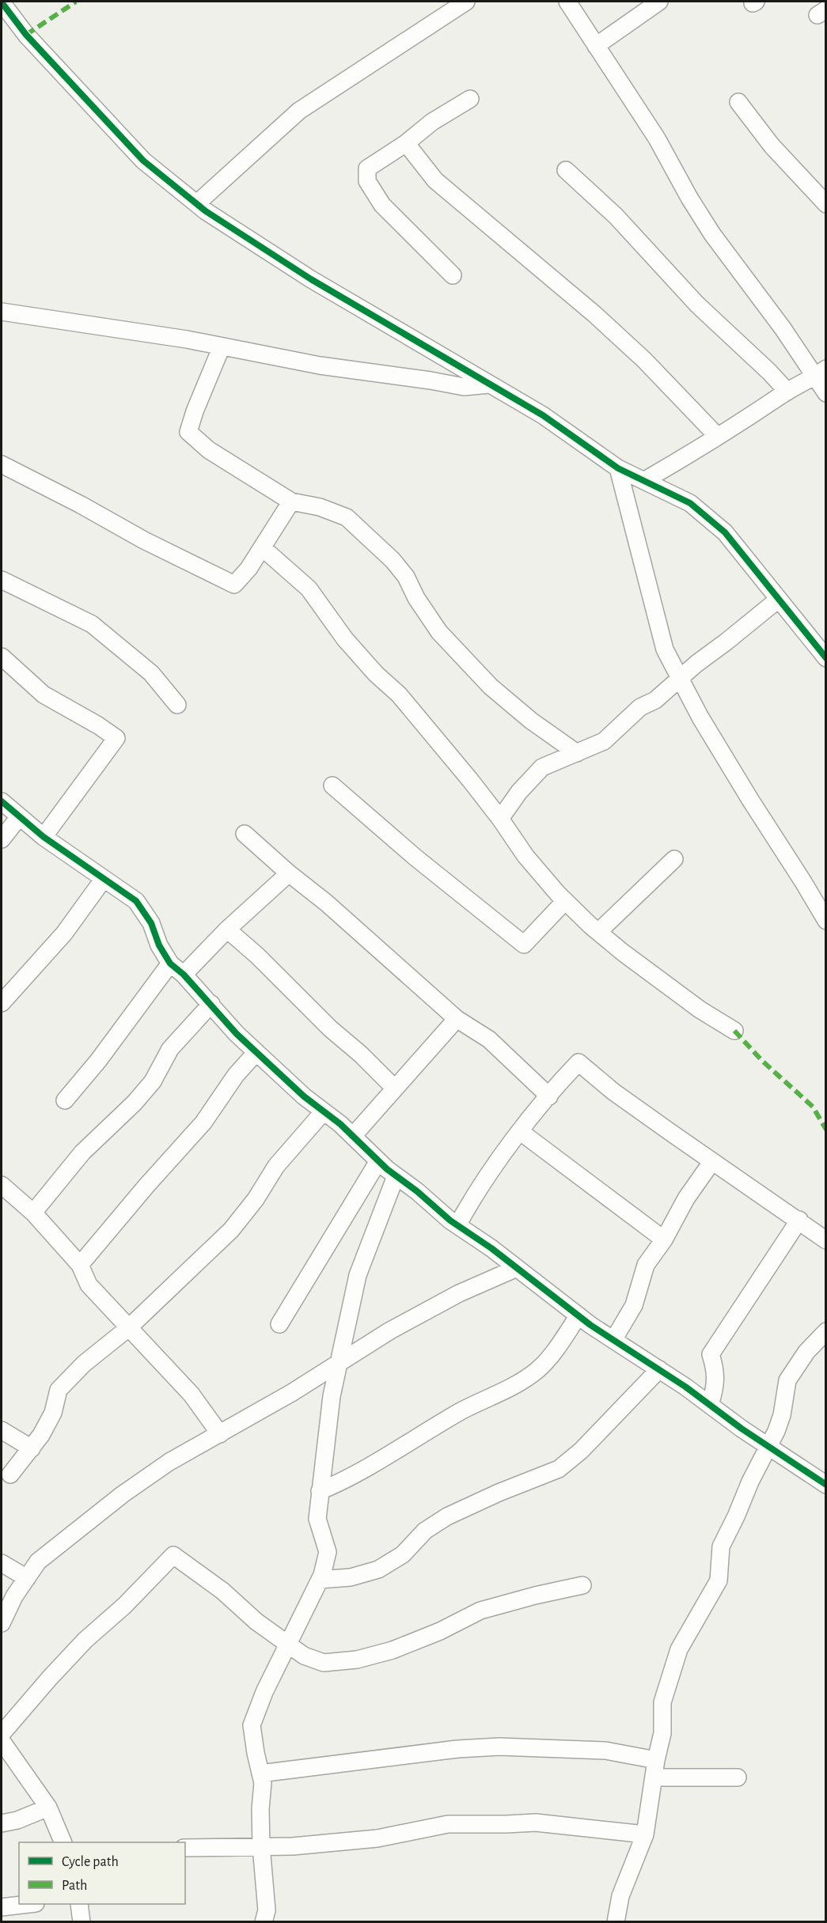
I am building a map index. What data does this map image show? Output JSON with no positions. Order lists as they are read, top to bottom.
{
  "legend": ["Cycle path", "Path"]
}
